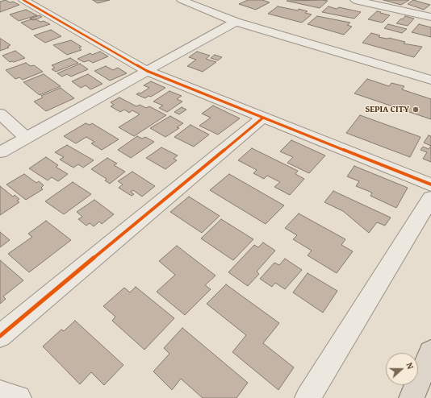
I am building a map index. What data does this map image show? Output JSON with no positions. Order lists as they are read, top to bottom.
{
  "places": ["SEPIA CITY"],
  "north": "right"
}
